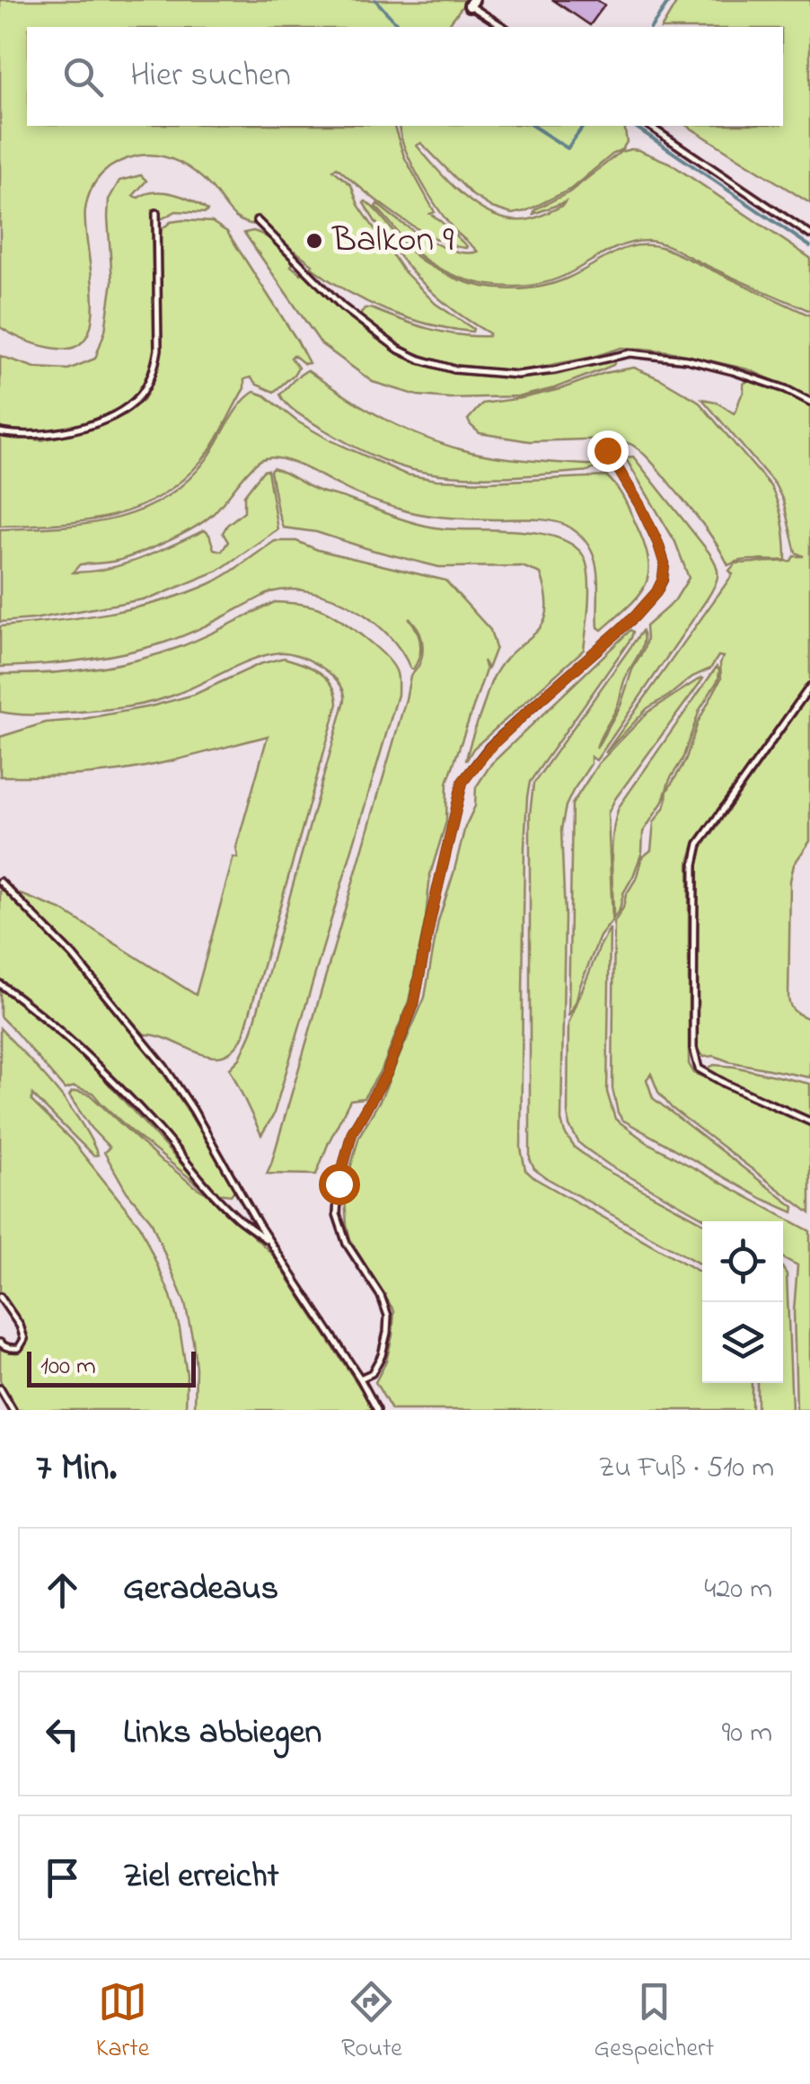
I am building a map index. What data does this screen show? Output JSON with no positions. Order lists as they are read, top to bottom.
{
  "places": ["Balkon 9"],
  "scale_bar": "100 m",
  "page": {
    "search": "Hier suchen",
    "scale": "100 m",
    "heading": ["7 Min.", "Zu Fuß · 510 m"],
    "list": [
      ["Geradeaus", "420 m"],
      ["Links abbiegen", "90 m"],
      "Ziel erreicht"
    ],
    "nav": ["Karte", "Route", "Gespeichert"]
  }
}
